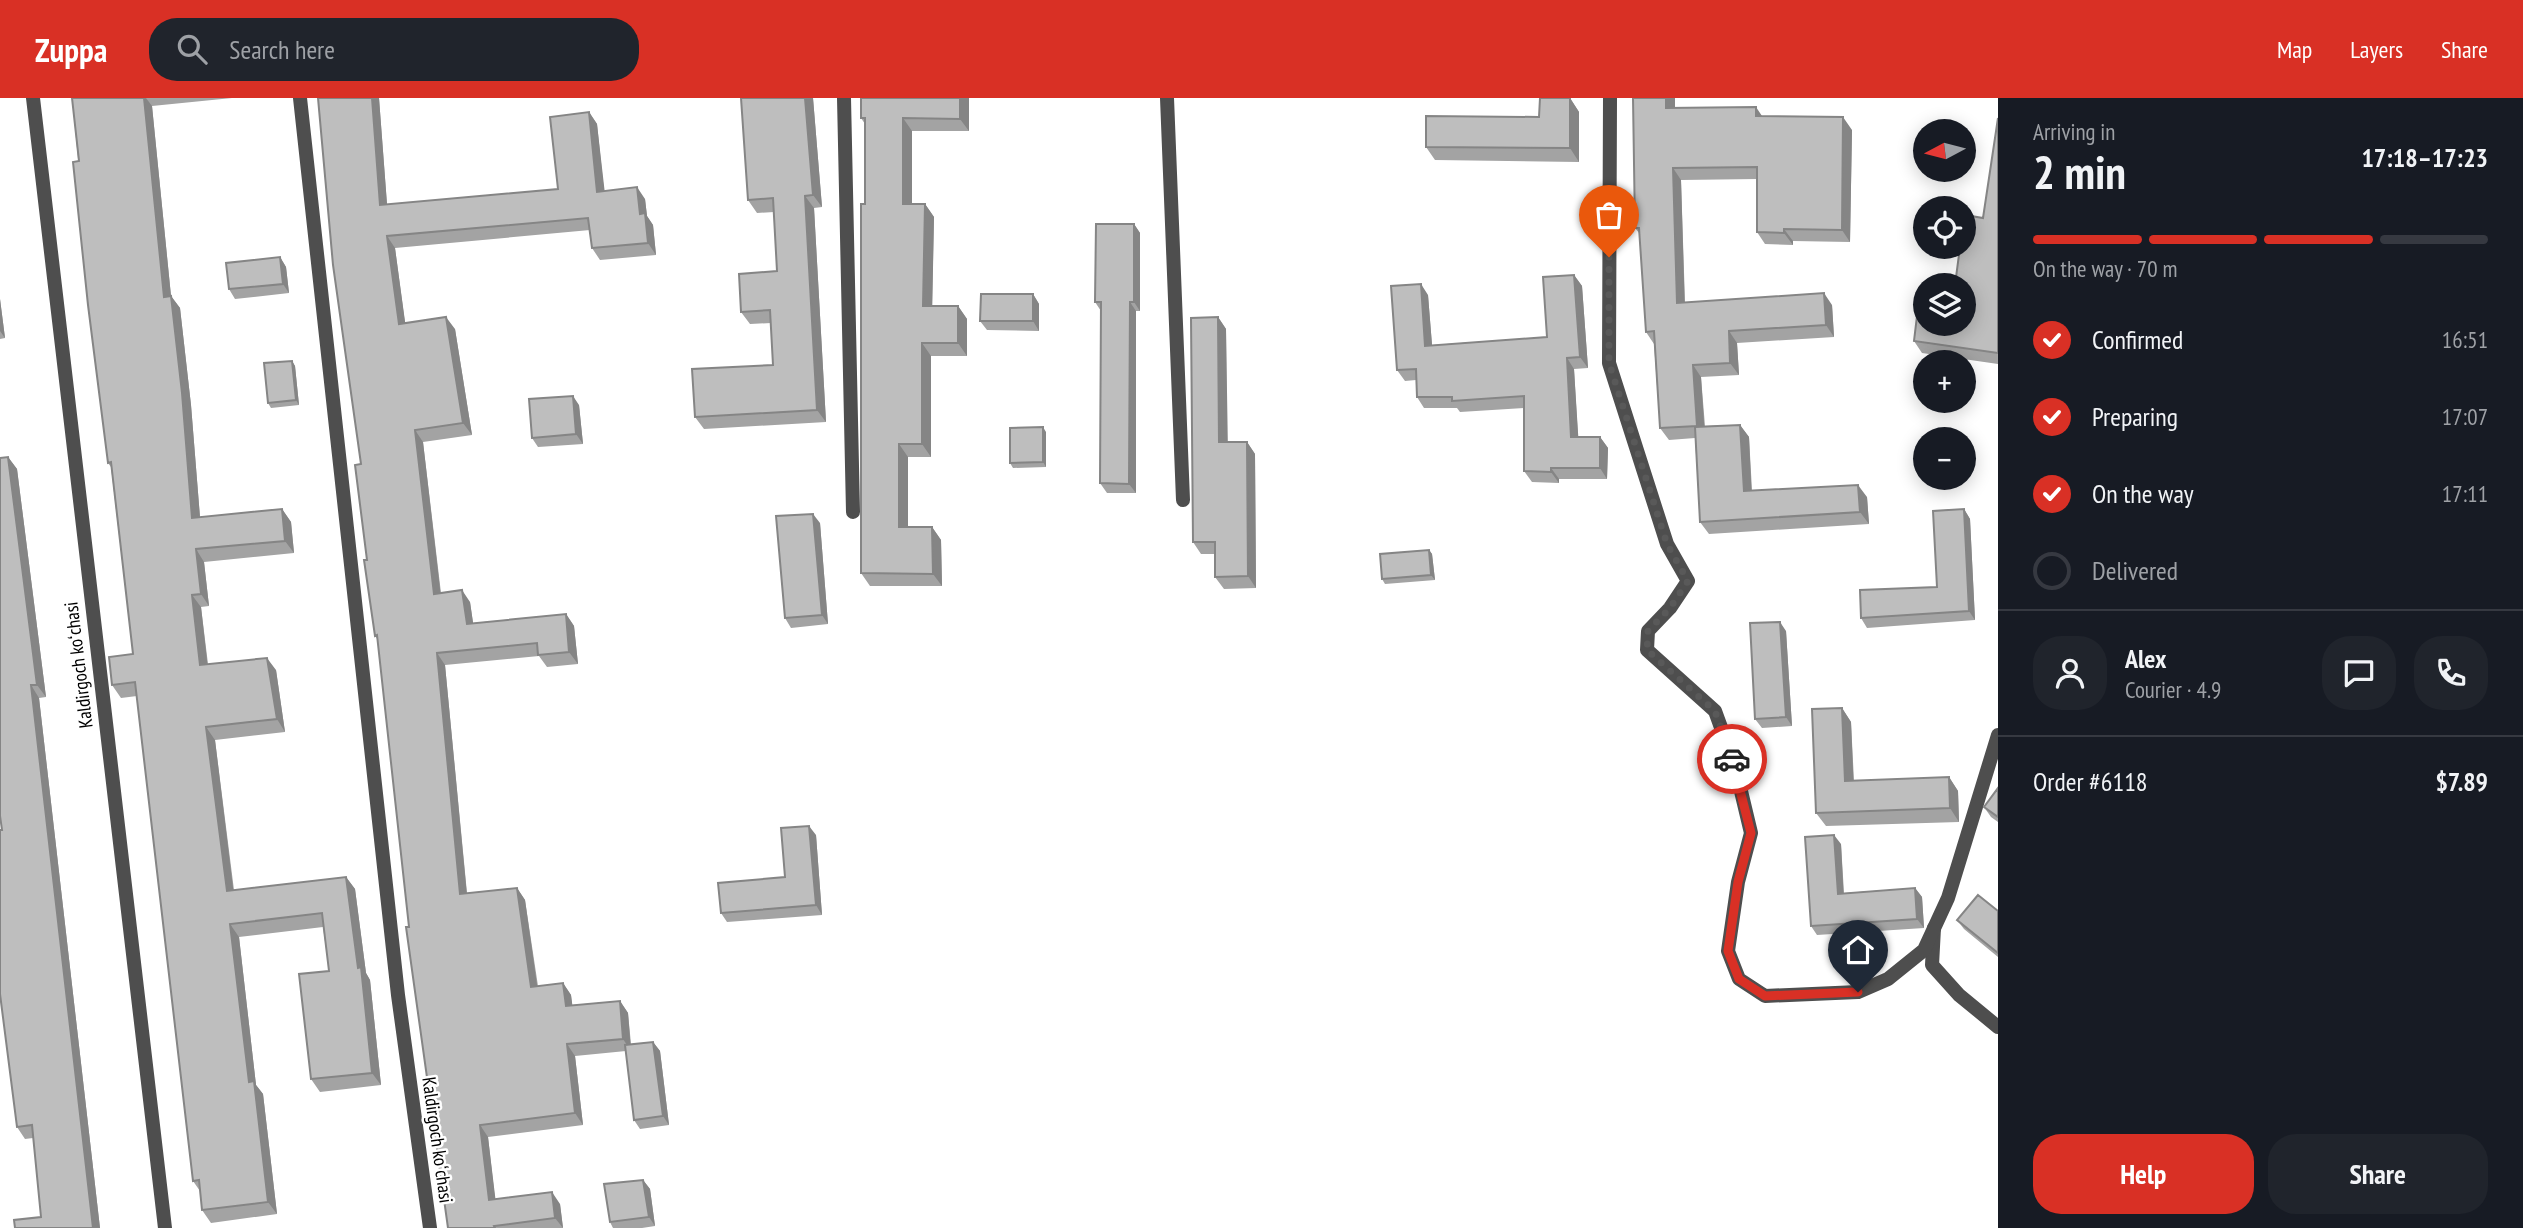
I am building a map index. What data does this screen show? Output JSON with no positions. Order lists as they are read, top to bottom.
{
  "streets": {
    "street": ["Kaldirgoch koʻchasi"]
  },
  "north": "left",
  "page": {
    "header": "Zuppa",
    "search": "Search here",
    "nav": ["Map", "Layers", "Share"],
    "heading": ["2 min", "Arriving in", "17:18–17:23"],
    "panel": [
      "Alex",
      "Courier · 4.9",
      "Order #6118",
      "$7.89"
    ],
    "map_buttons": ["+", "−"],
    "bar": "On the way · 70 m",
    "list": [
      ["Confirmed", "16:51"],
      ["Preparing", "17:07"],
      ["On the way", "17:11"],
      "Delivered"
    ],
    "buttons": ["Help", "Share"]
  }
}
